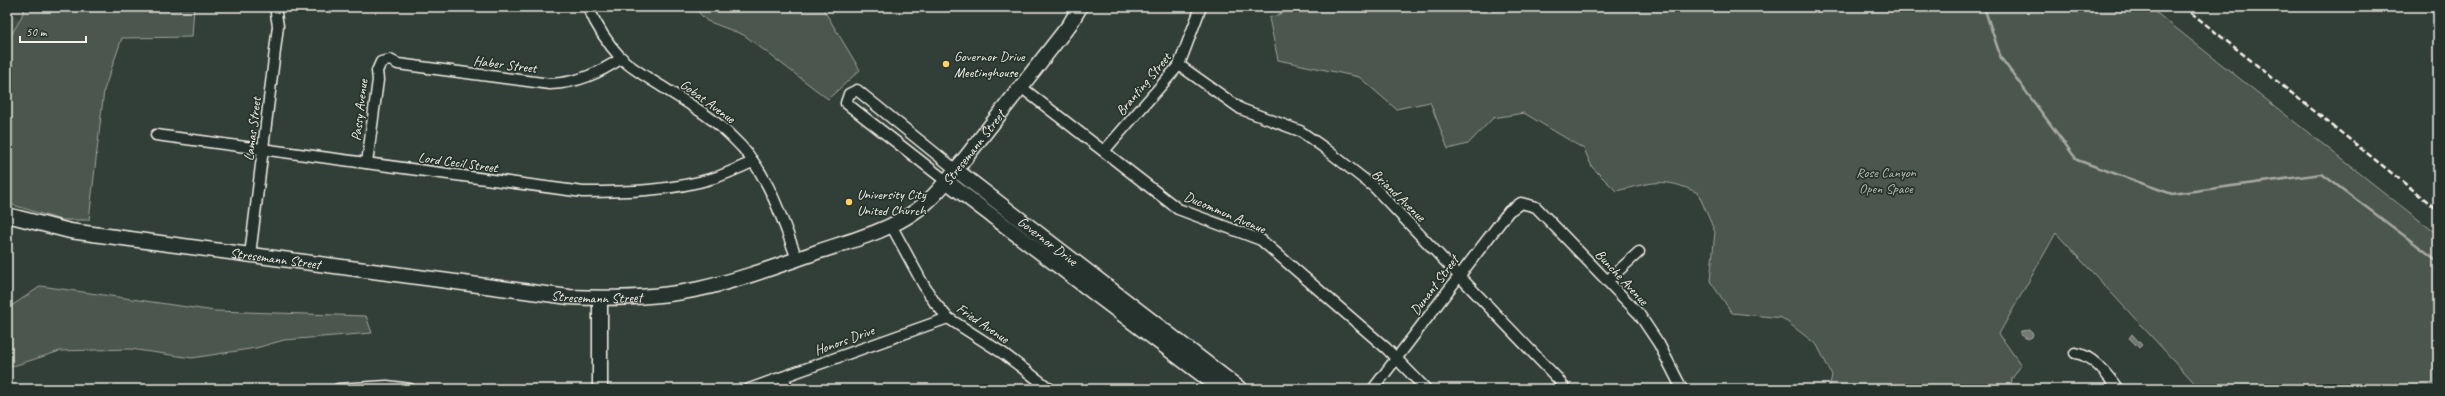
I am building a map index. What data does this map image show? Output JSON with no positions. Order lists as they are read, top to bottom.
{
  "streets": {
    "street": [
      "Haber Street",
      "Branting Street",
      "Gobat Avenue",
      "Passy Avenue",
      "Lamas Street",
      "Stresemann Street",
      "Lord Cecil Street",
      "Briand Avenue",
      "Ducommun Avenue",
      "Governor Drive",
      "Bunche Avenue",
      "Dunant Street",
      "Fried Avenue",
      "Honors Drive"
    ]
  },
  "crossings": [
    ["Haber Street", "Gobat Avenue"],
    ["Haber Street", "Passy Avenue"],
    ["Branting Street", "Briand Avenue"],
    ["Branting Street", "Ducommun Avenue"],
    ["Gobat Avenue", "Stresemann Street"],
    ["Gobat Avenue", "Lord Cecil Street"],
    ["Passy Avenue", "Lord Cecil Street"],
    ["Lamas Street", "Stresemann Street"],
    ["Lamas Street", "Lord Cecil Street"],
    ["Stresemann Street", "Ducommun Avenue"],
    ["Stresemann Street", "Governor Drive"],
    ["Stresemann Street", "Fried Avenue"],
    ["Briand Avenue", "Dunant Street"],
    ["Ducommun Avenue", "Dunant Street"],
    ["Bunche Avenue", "Dunant Street"],
    ["Fried Avenue", "Honors Drive"]
  ],
  "parks": ["Rose Canyon Open Space"],
  "places": ["Governor Drive Meetinghouse", "University City United Church"],
  "scale_bar": "50 m"
}
